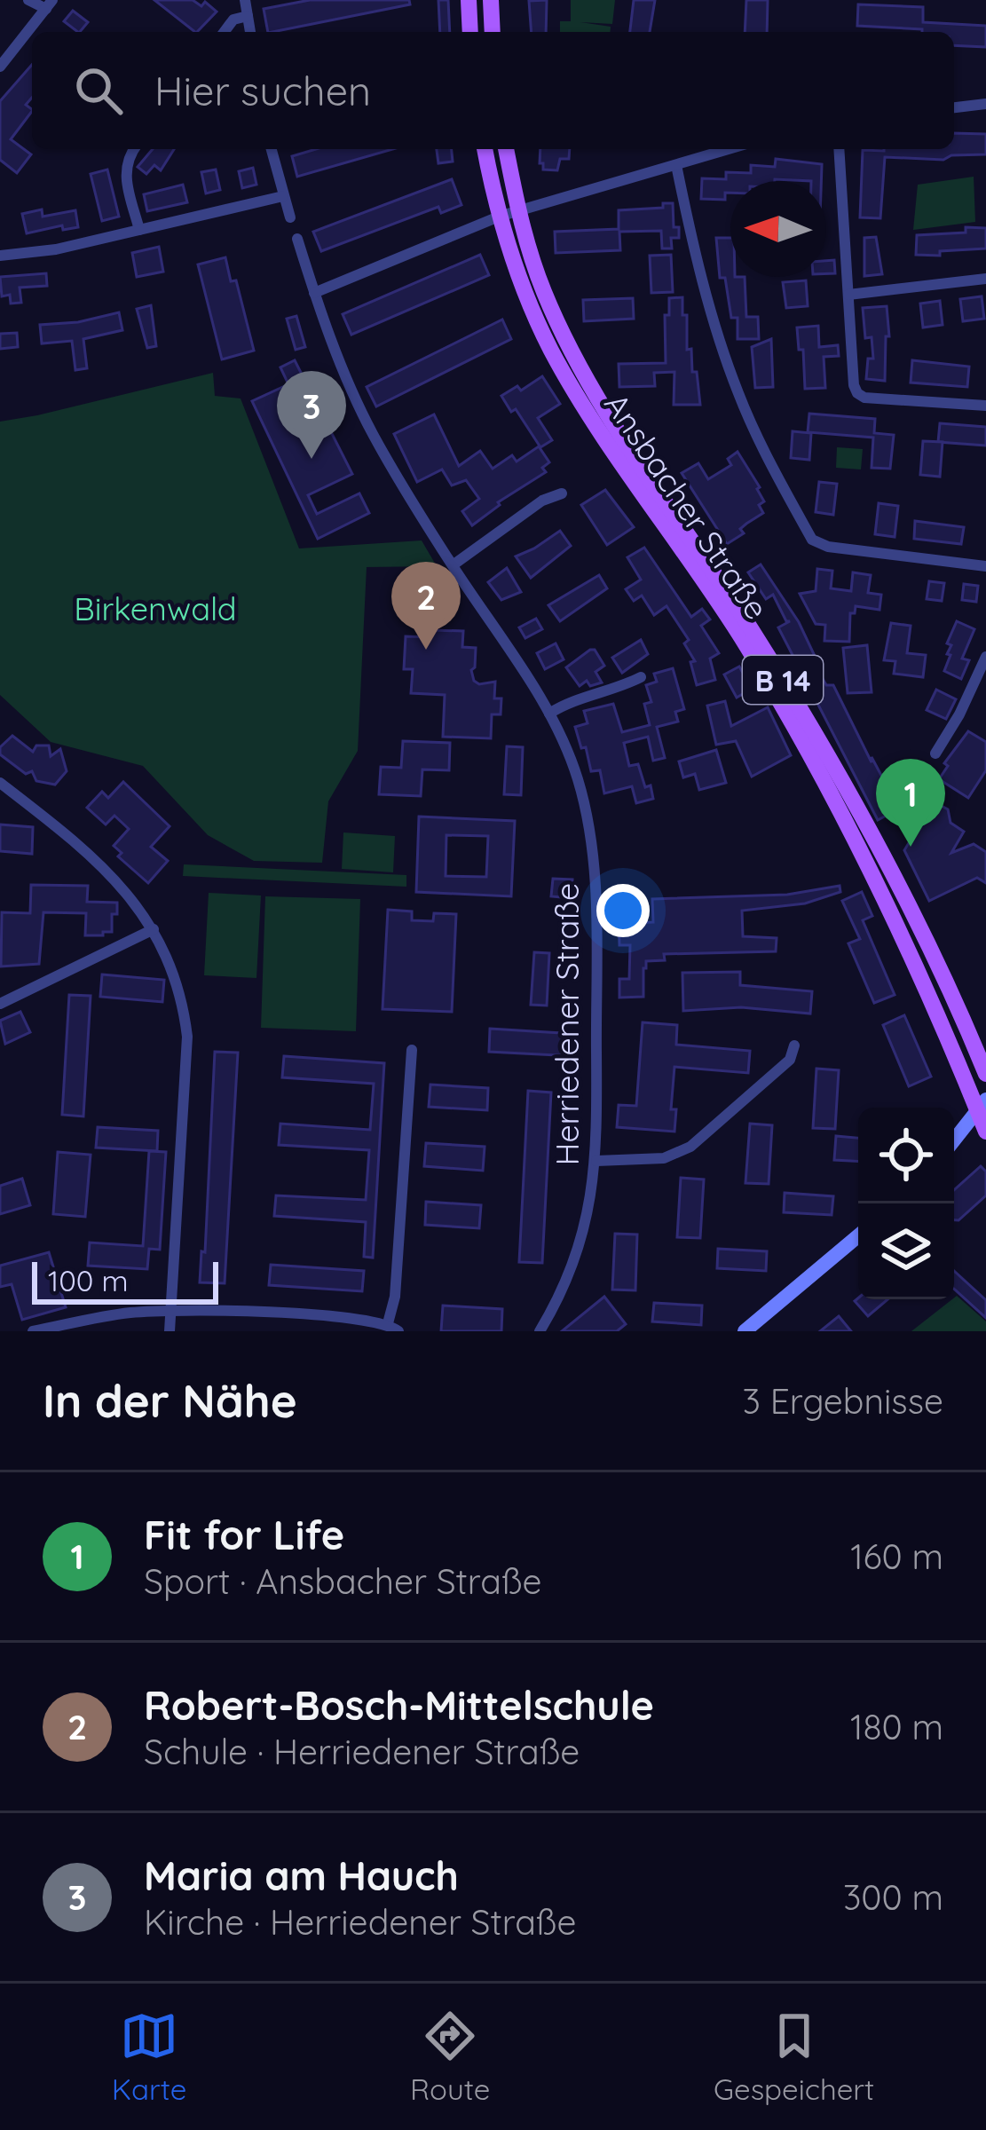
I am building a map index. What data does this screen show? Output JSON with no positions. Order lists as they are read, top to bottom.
{
  "streets": {
    "main road": ["Ansbacher Straße", "B 14"],
    "street": ["Herriedener Straße"]
  },
  "crossings": [
    ["Ansbacher Straße", "B 14"]
  ],
  "parks": ["Birkenwald"],
  "scale_bar": "100 m",
  "north": "left",
  "page": {
    "search": "Hier suchen",
    "pins": ["3", "2", "1"],
    "scale": "100 m",
    "heading": ["In der Nähe", "3 Ergebnisse"],
    "list": [
      {
        "mark": "1",
        "name": "Fit for Life",
        "note": "Sport · Ansbacher Straße",
        "value": "160 m"
      },
      {
        "mark": "2",
        "name": "Robert-Bosch-Mittelschule",
        "note": "Schule · Herriedener Straße",
        "value": "180 m"
      },
      {
        "mark": "3",
        "name": "Maria am Hauch",
        "note": "Kirche · Herriedener Straße",
        "value": "300 m"
      }
    ],
    "nav": ["Karte", "Route", "Gespeichert"]
  }
}
